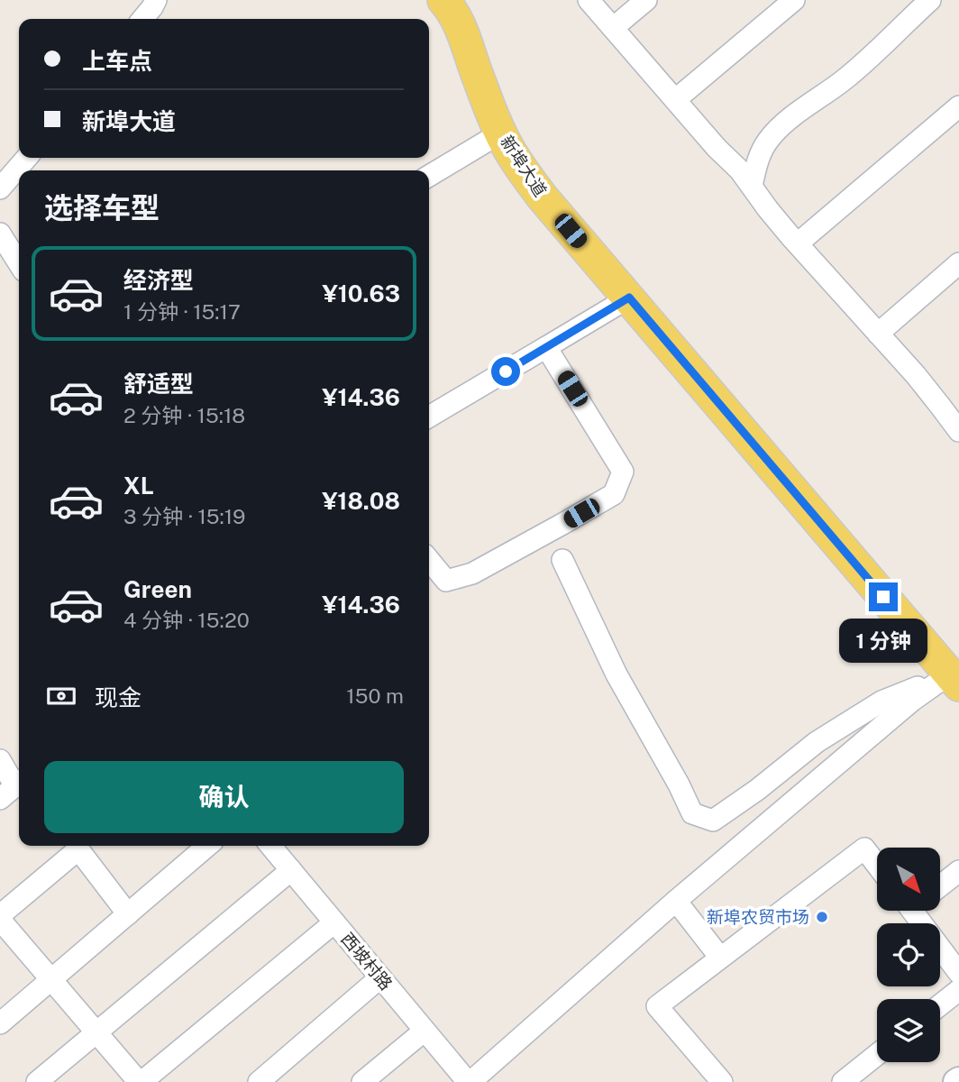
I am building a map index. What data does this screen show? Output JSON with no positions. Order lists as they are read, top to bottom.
{
  "streets": {
    "main road": ["新埠大道"],
    "street": ["西坡村路"]
  },
  "places": ["新埠农贸市场"],
  "north": "bottom right",
  "page": {
    "banner": ["上车点", "新埠大道"],
    "heading": "选择车型",
    "list": [
      {
        "name": "经济型",
        "note": "1 分钟 · 15:17",
        "value": "¥10.63"
      },
      {
        "name": "舒适型",
        "note": "2 分钟 · 15:18",
        "value": "¥14.36"
      },
      {
        "name": "XL",
        "note": "3 分钟 · 15:19",
        "value": "¥18.08"
      },
      {
        "name": "Green",
        "note": "4 分钟 · 15:20",
        "value": "¥14.36"
      }
    ],
    "bubble": "1 分钟",
    "pay": ["现金", "150 m"],
    "buttons": "确认"
  }
}
